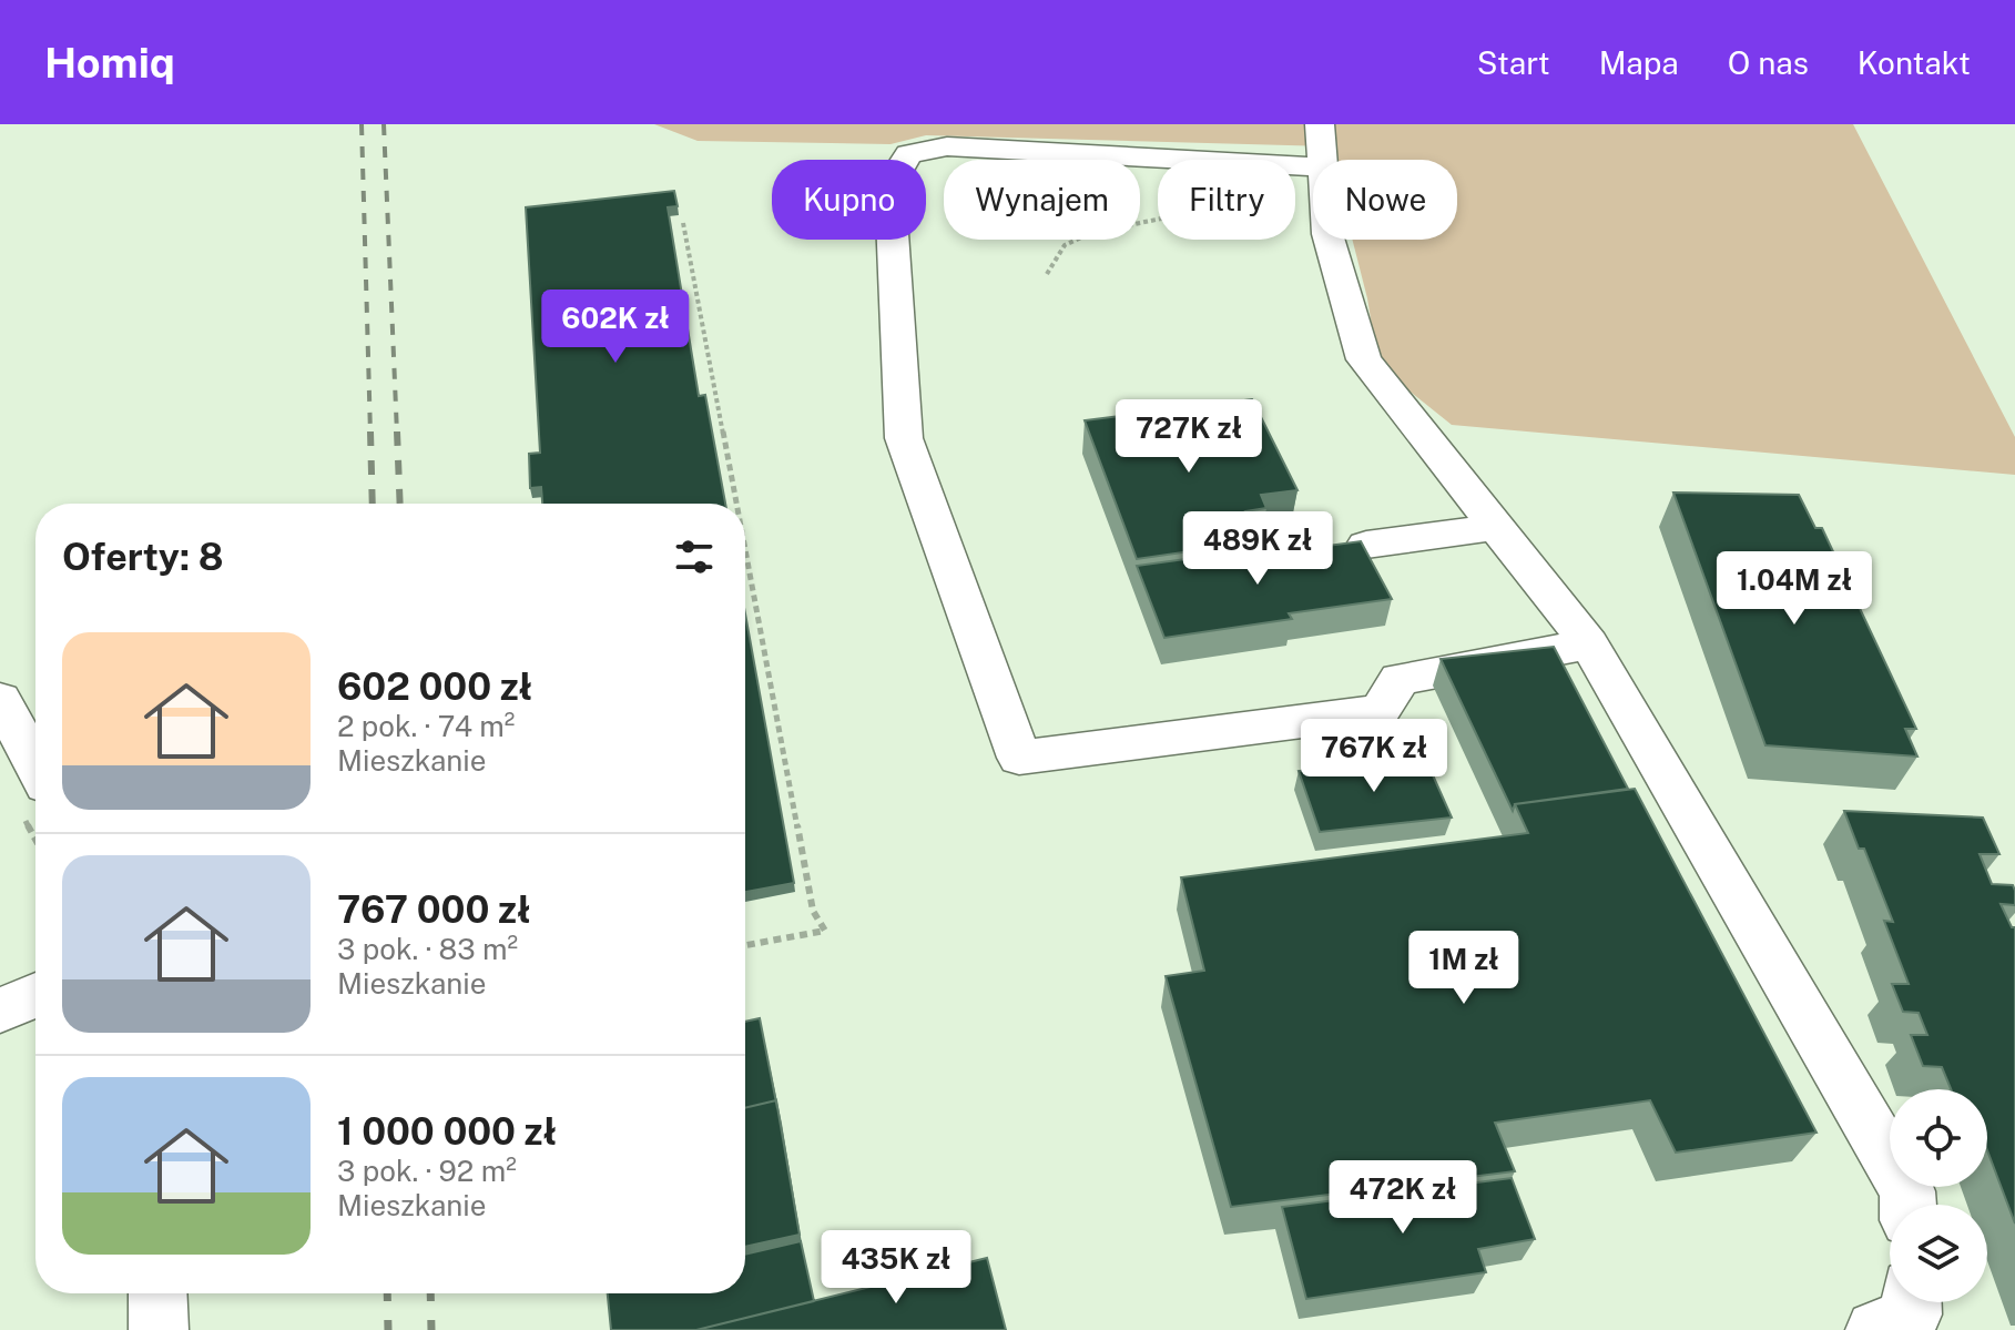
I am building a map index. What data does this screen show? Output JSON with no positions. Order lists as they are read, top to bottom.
{
  "page": {
    "header": "Homiq",
    "nav": [
      "Start",
      "Mapa",
      "O nas",
      "Kontakt"
    ],
    "chip": [
      "Kupno",
      "Wynajem",
      "Filtry",
      "Nowe"
    ],
    "price": [
      "602K zł",
      "727K zł",
      "489K zł",
      "1.04M zł",
      "767K zł",
      "1M zł",
      "472K zł",
      "435K zł"
    ],
    "heading": "Oferty: 8",
    "list": [
      {
        "name": "602 000 zł",
        "note": "2 pok. · 74 m² · Mieszkanie"
      },
      {
        "name": "767 000 zł",
        "note": "3 pok. · 83 m² · Mieszkanie"
      },
      {
        "name": "1 000 000 zł",
        "note": "3 pok. · 92 m² · Mieszkanie"
      }
    ]
  }
}
